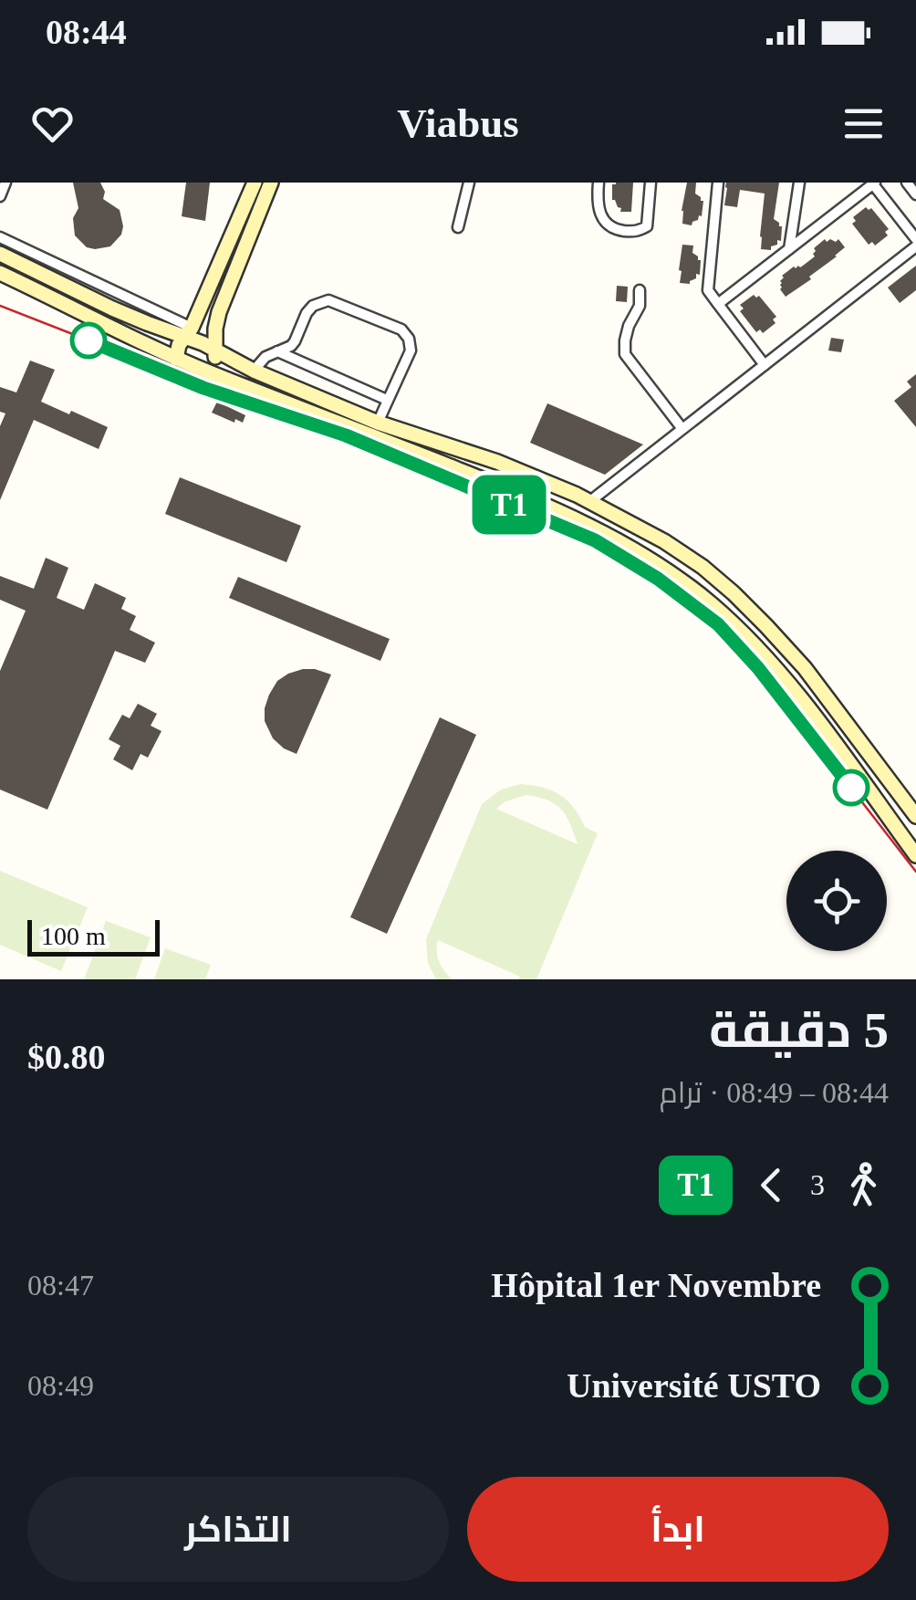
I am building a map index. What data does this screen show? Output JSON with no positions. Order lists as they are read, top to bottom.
{
  "lines": ["tram line T1"],
  "scale_bar": "100 m",
  "page": {
    "status": "08:44",
    "header": "Viabus",
    "on_map": "T1",
    "scale": "100 m",
    "heading": ["5 دقيقة", "08:44 – 08:49 · ترام", "$0.80"],
    "legs": ["3", "T1"],
    "list": [
      {
        "name": "Hôpital 1er Novembre",
        "value": "08:47"
      },
      {
        "name": "Université USTO",
        "value": "08:49"
      }
    ],
    "buttons": ["ابدأ", "التذاكر"]
  }
}
